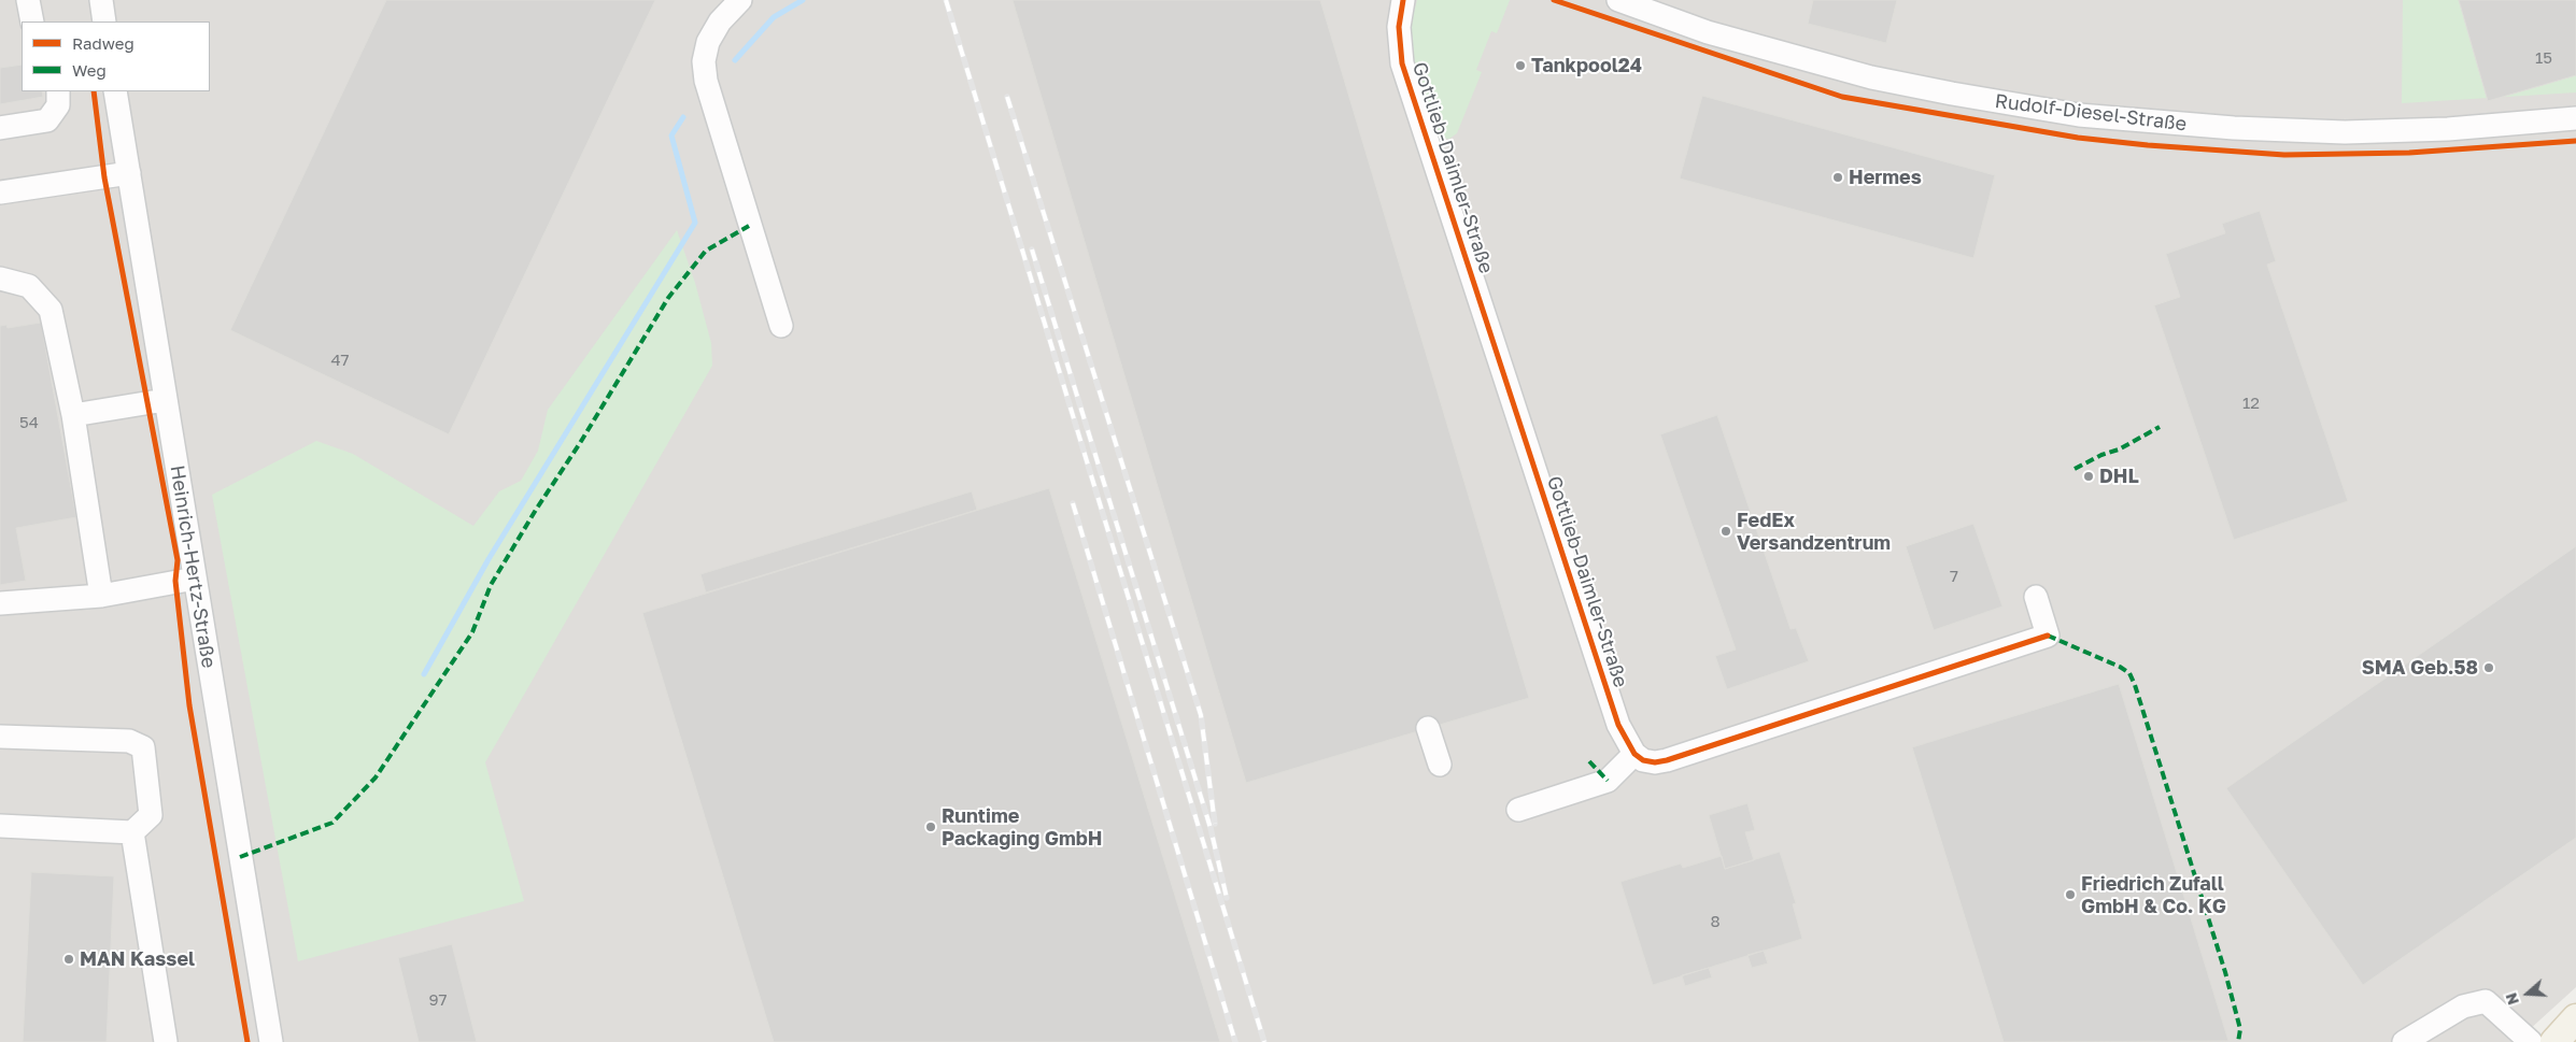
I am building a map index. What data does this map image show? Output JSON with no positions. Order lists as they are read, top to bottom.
{
  "streets": {
    "street": ["Rudolf-Diesel-Straße", "Gottlieb-Daimler-Straße", "Heinrich-Hertz-Straße"]
  },
  "places": [
    "Tankpool24",
    "Hermes",
    "DHL",
    "FedEx Versandzentrum",
    "SMA Geb.58",
    "Runtime Packaging GmbH",
    "Friedrich Zufall GmbH & Co. KG",
    "MAN Kassel"
  ],
  "house_numbers": [
    "15",
    "47",
    "12",
    "54",
    "7",
    "8",
    "97"
  ],
  "legend": ["Radweg", "Weg"],
  "north": "left"
}
